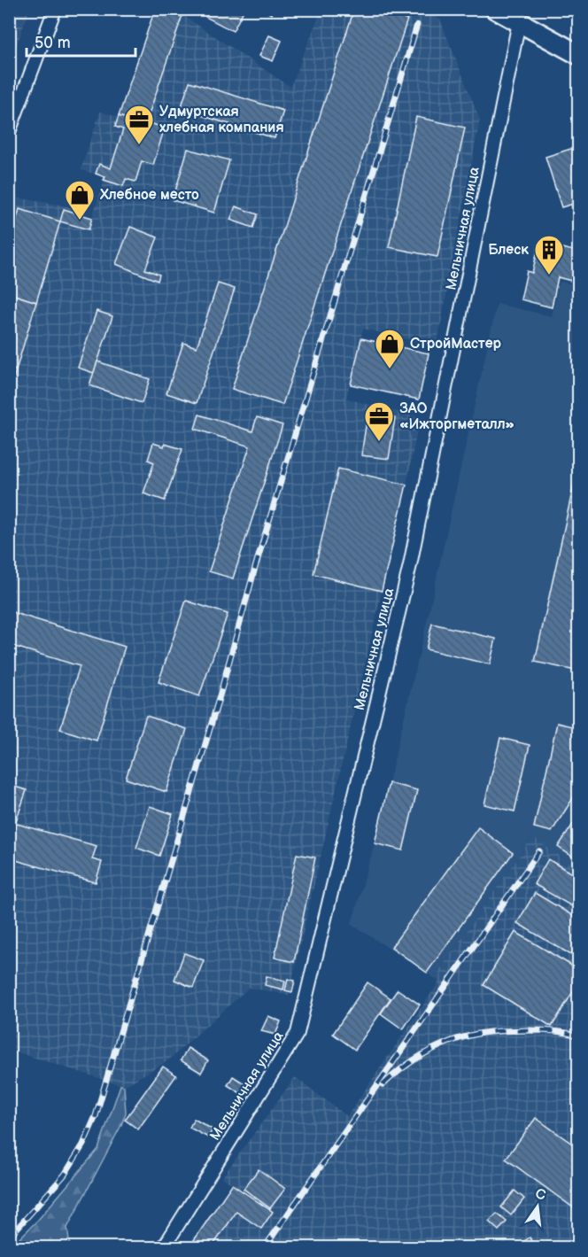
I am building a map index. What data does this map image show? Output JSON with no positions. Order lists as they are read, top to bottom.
{
  "streets": {
    "street": ["Мельничная улица"]
  },
  "places": {
    "office": ["Удмуртская хлебная компания", "ЗАО «Ижторгметалл»"],
    "shop": ["Хлебное место", "СтройМастер"],
    "building": ["Блеск"]
  },
  "scale_bar": "50 m",
  "north": "top"
}
